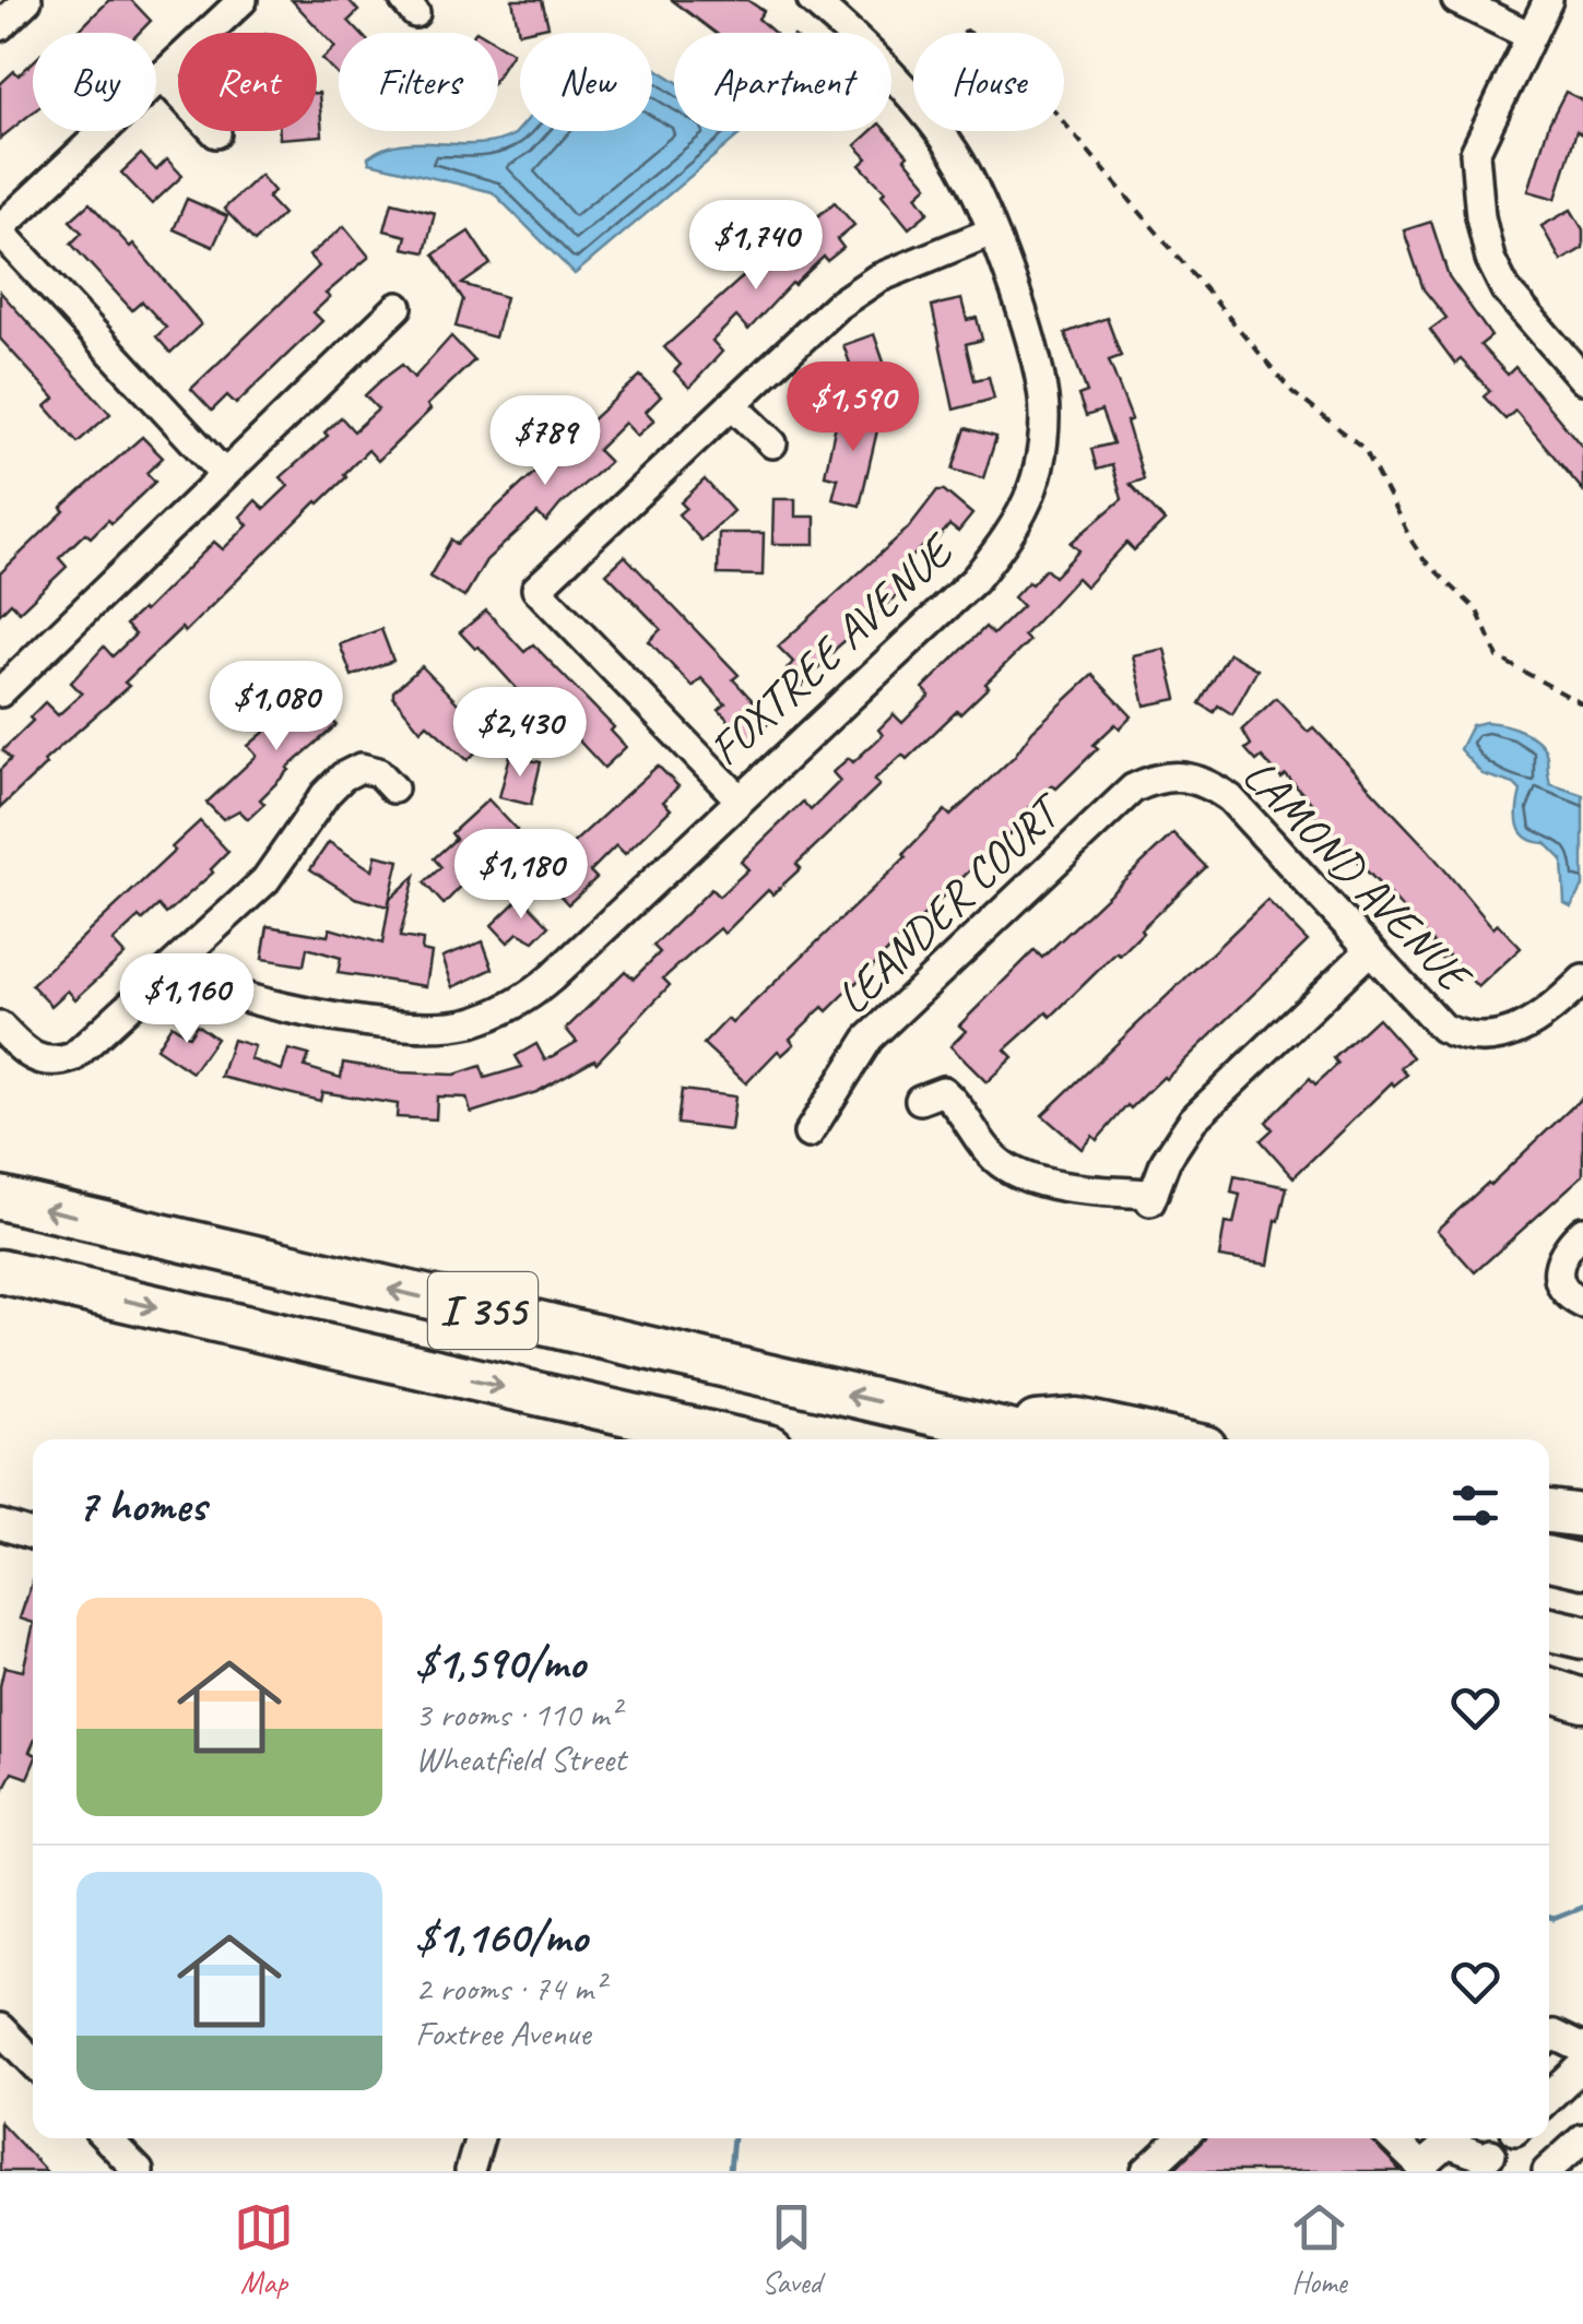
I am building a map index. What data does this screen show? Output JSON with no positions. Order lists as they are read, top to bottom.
{
  "streets": {
    "highway": ["I 355"],
    "street": ["FOXTREE AVENUE", "LAMOND AVENUE", "LEANDER COURT"]
  },
  "crossings": [
    ["LAMOND AVENUE", "LEANDER COURT"]
  ],
  "page": {
    "chip": [
      "Buy",
      "Rent",
      "Filters",
      "New",
      "Apartment",
      "House"
    ],
    "price": [
      "$1,740",
      "$1,590",
      "$789",
      "$1,080",
      "$2,430",
      "$1,180",
      "$1,160"
    ],
    "heading": "7 homes",
    "list": [
      {
        "name": "$1,590/mo",
        "note": "3 rooms · 110 m² · Wheatfield Street"
      },
      {
        "name": "$1,160/mo",
        "note": "2 rooms · 74 m² · Foxtree Avenue"
      }
    ],
    "tabs": ["Map", "Saved", "Home"]
  }
}
